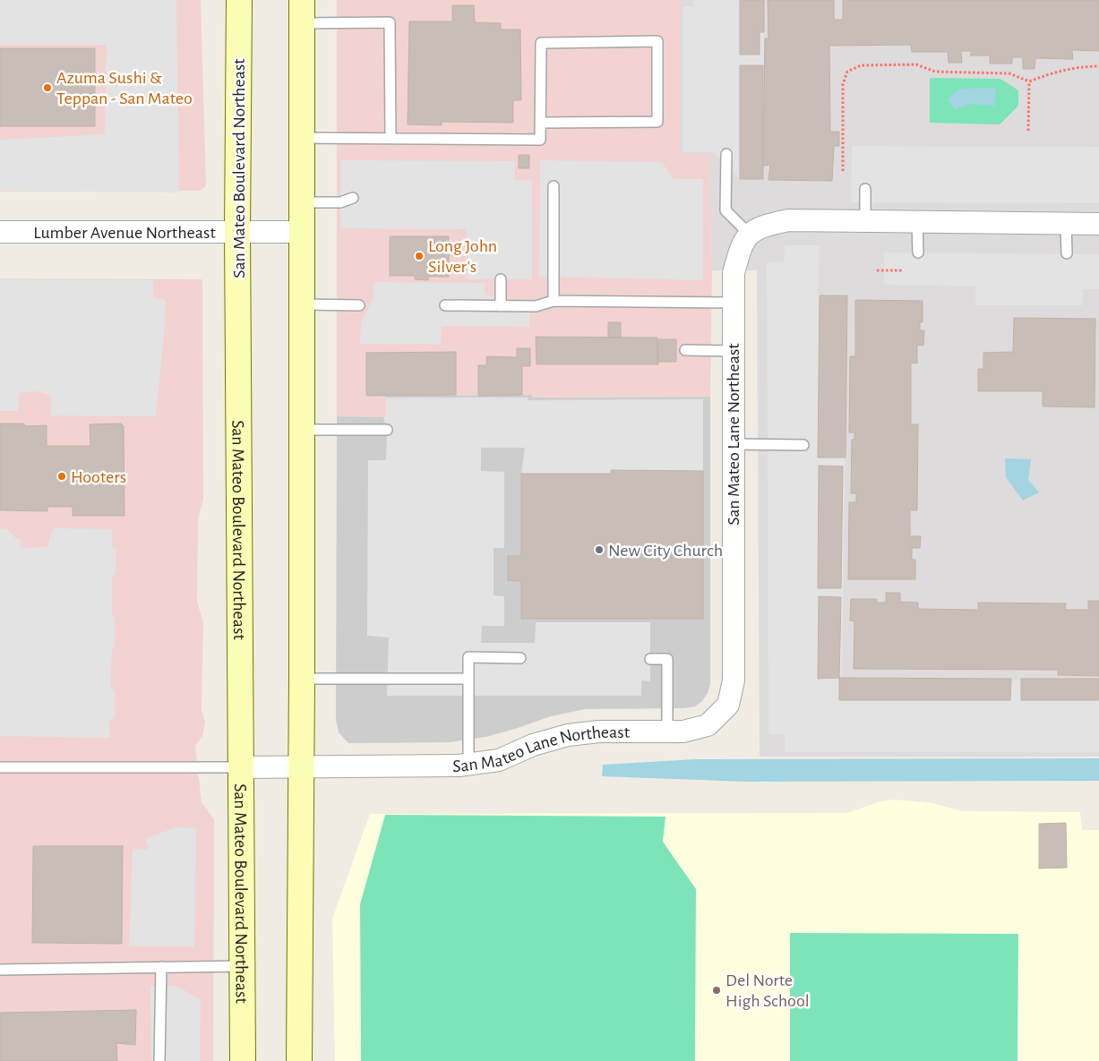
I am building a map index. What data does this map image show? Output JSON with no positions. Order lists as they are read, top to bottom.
{
  "streets": {
    "main road": ["San Mateo Boulevard Northeast"],
    "street": ["Lumber Avenue Northeast", "San Mateo Lane Northeast"]
  },
  "crossings": [
    ["San Mateo Boulevard Northeast", "Lumber Avenue Northeast"],
    ["San Mateo Boulevard Northeast", "San Mateo Lane Northeast"]
  ],
  "places": [
    "Azuma Sushi & Teppan - San Mateo",
    "Long John Silver's",
    "Hooters",
    "New City Church",
    "Del Norte High School"
  ]
}
